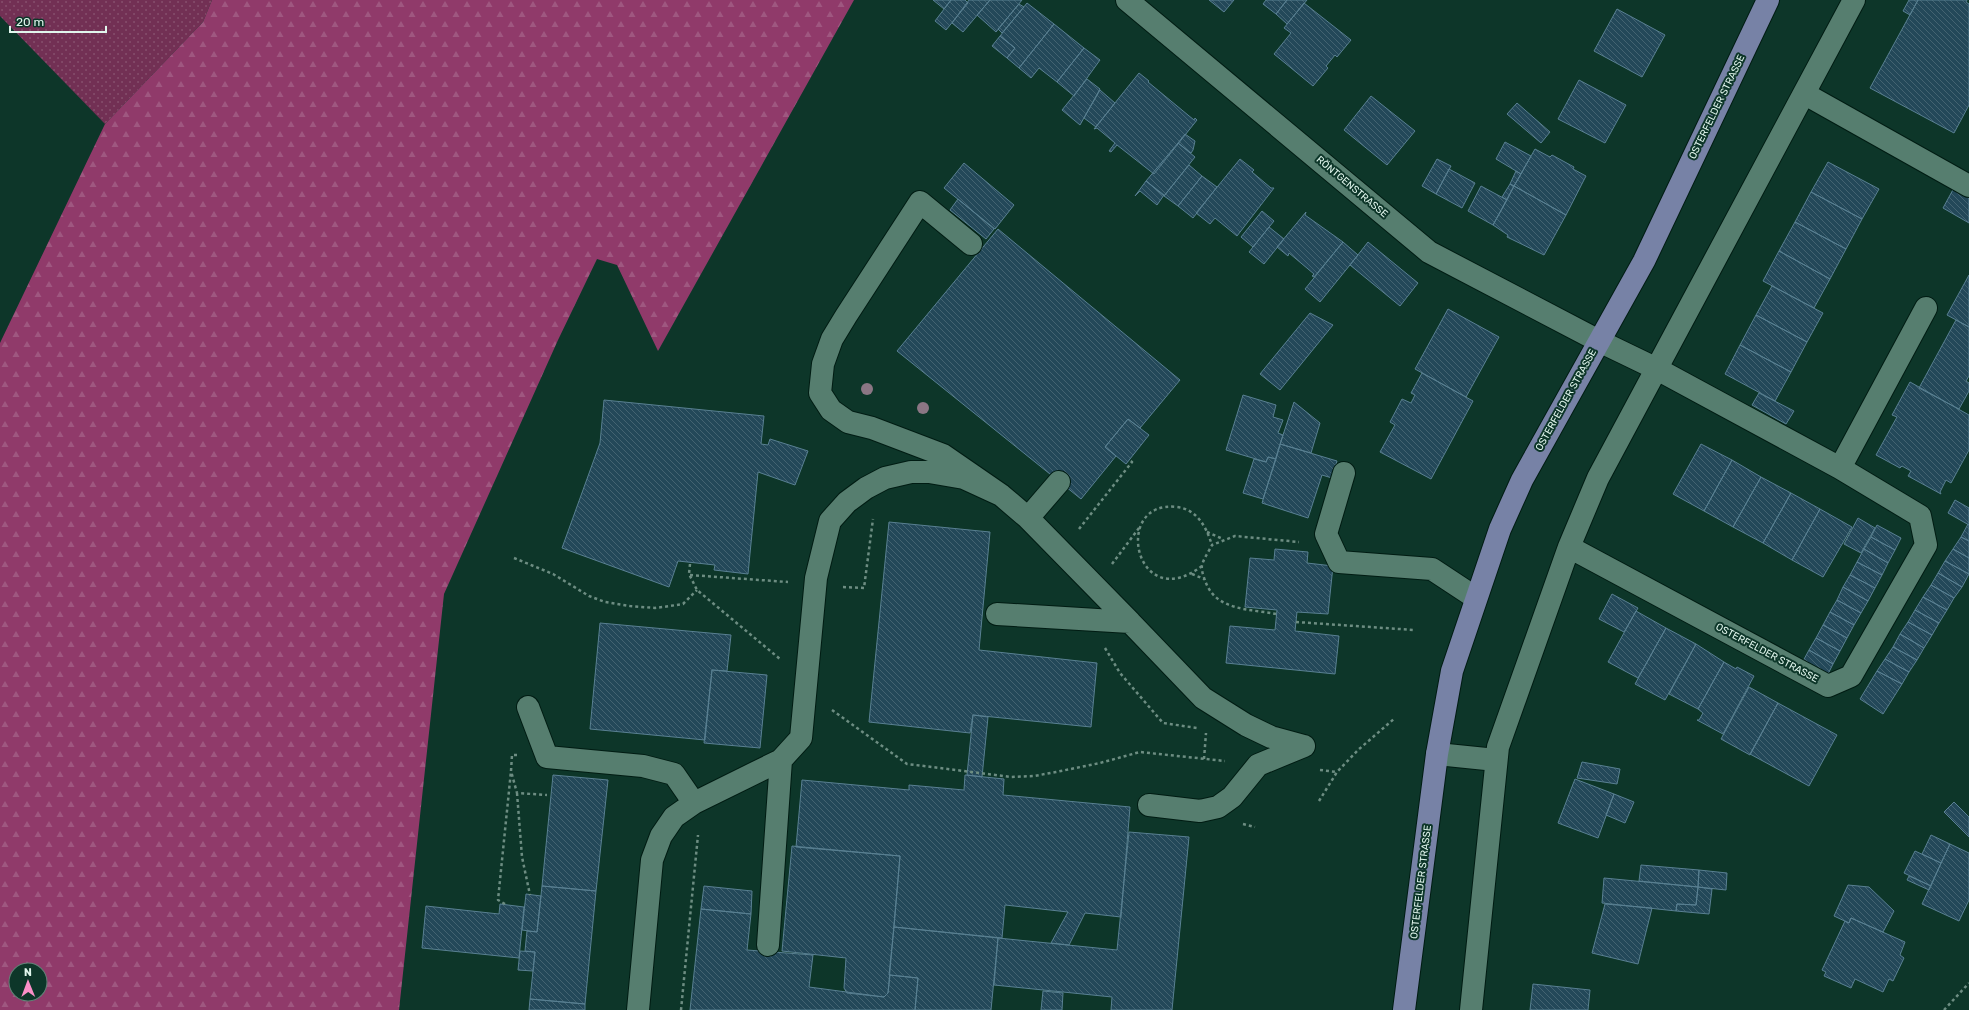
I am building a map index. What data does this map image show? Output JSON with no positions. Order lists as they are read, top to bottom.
{
  "streets": {
    "main road": ["OSTERFELDER STRASSE"],
    "street": ["RÖNTGENSTRASSE"]
  },
  "crossings": [
    ["OSTERFELDER STRASSE", "RÖNTGENSTRASSE"]
  ],
  "scale_bar": "20 m",
  "north": "top"
}
